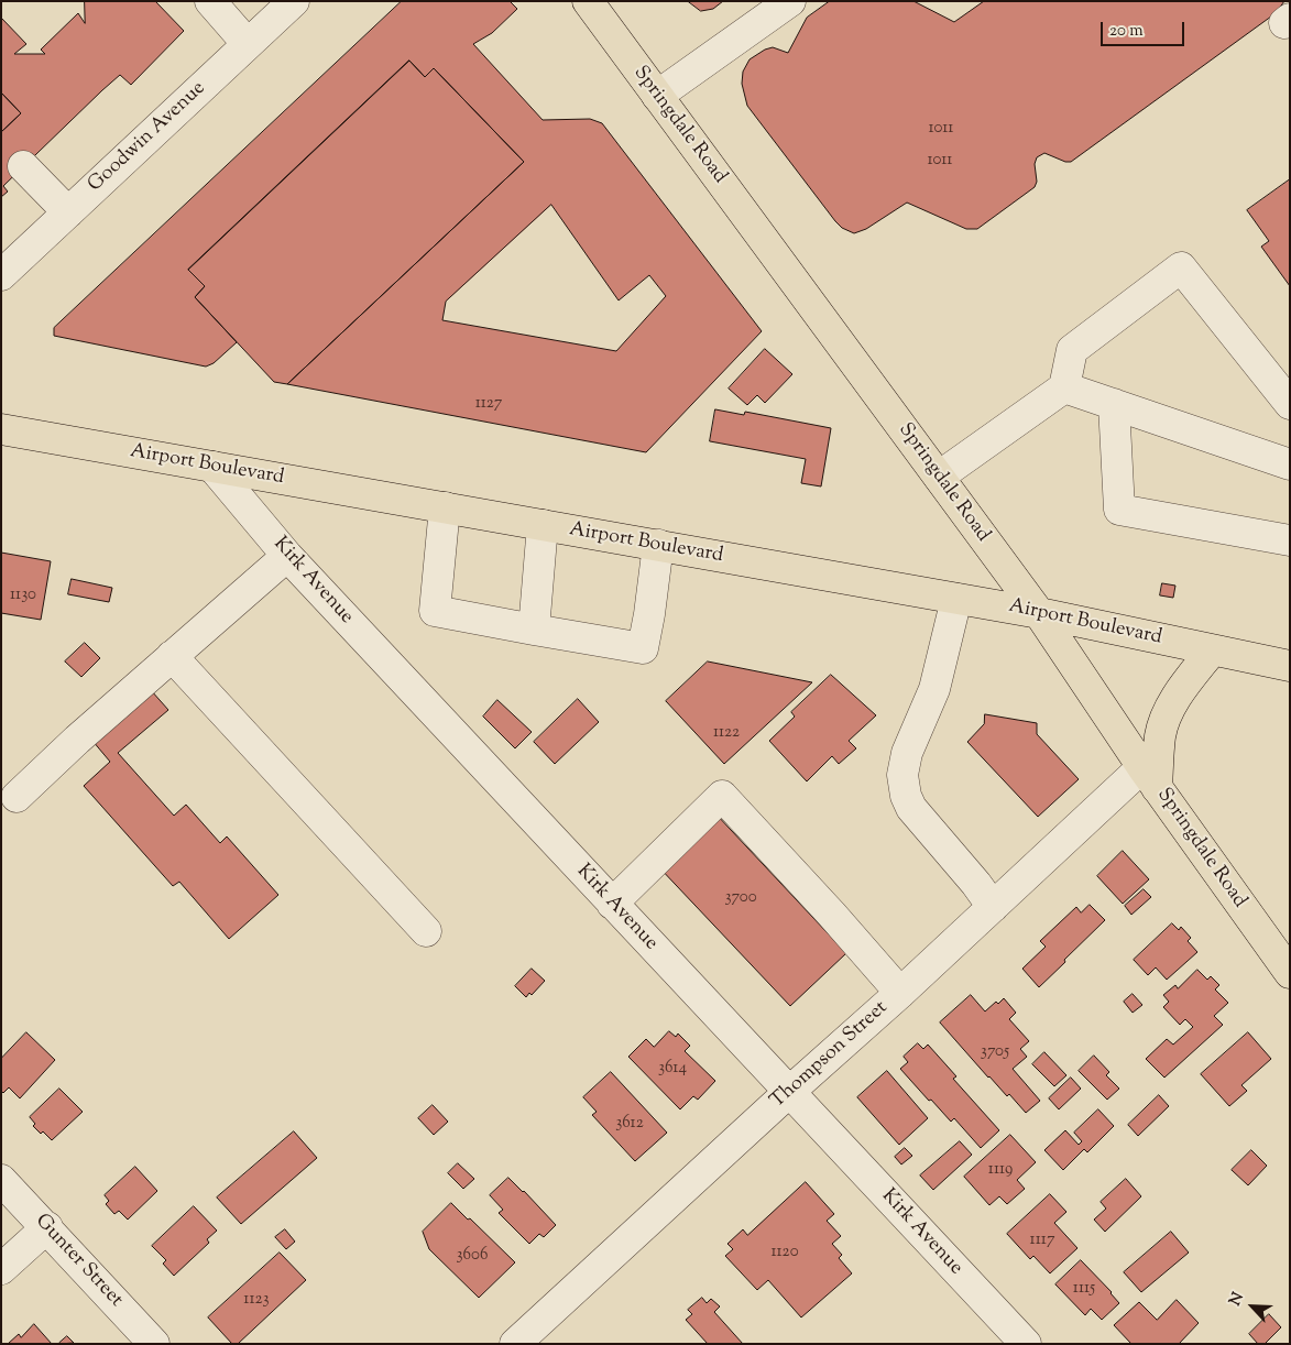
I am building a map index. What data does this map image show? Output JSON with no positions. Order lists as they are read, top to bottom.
{
  "streets": {
    "main road": ["Springdale Road", "Airport Boulevard"],
    "street": [
      "Goodwin Avenue",
      "Kirk Avenue",
      "Thompson Street",
      "Gunter Street"
    ]
  },
  "crossings": [
    ["Springdale Road", "Airport Boulevard"],
    ["Springdale Road", "Thompson Street"],
    ["Airport Boulevard", "Kirk Avenue"],
    ["Kirk Avenue", "Thompson Street"]
  ],
  "house_numbers": [
    "1011",
    "1011",
    "1127",
    "1130",
    "1122",
    "3700",
    "3705",
    "3614",
    "3612",
    "1119",
    "1117",
    "1120",
    "3606",
    "1115",
    "1123"
  ],
  "scale_bar": "20 m",
  "north": "top left"
}
